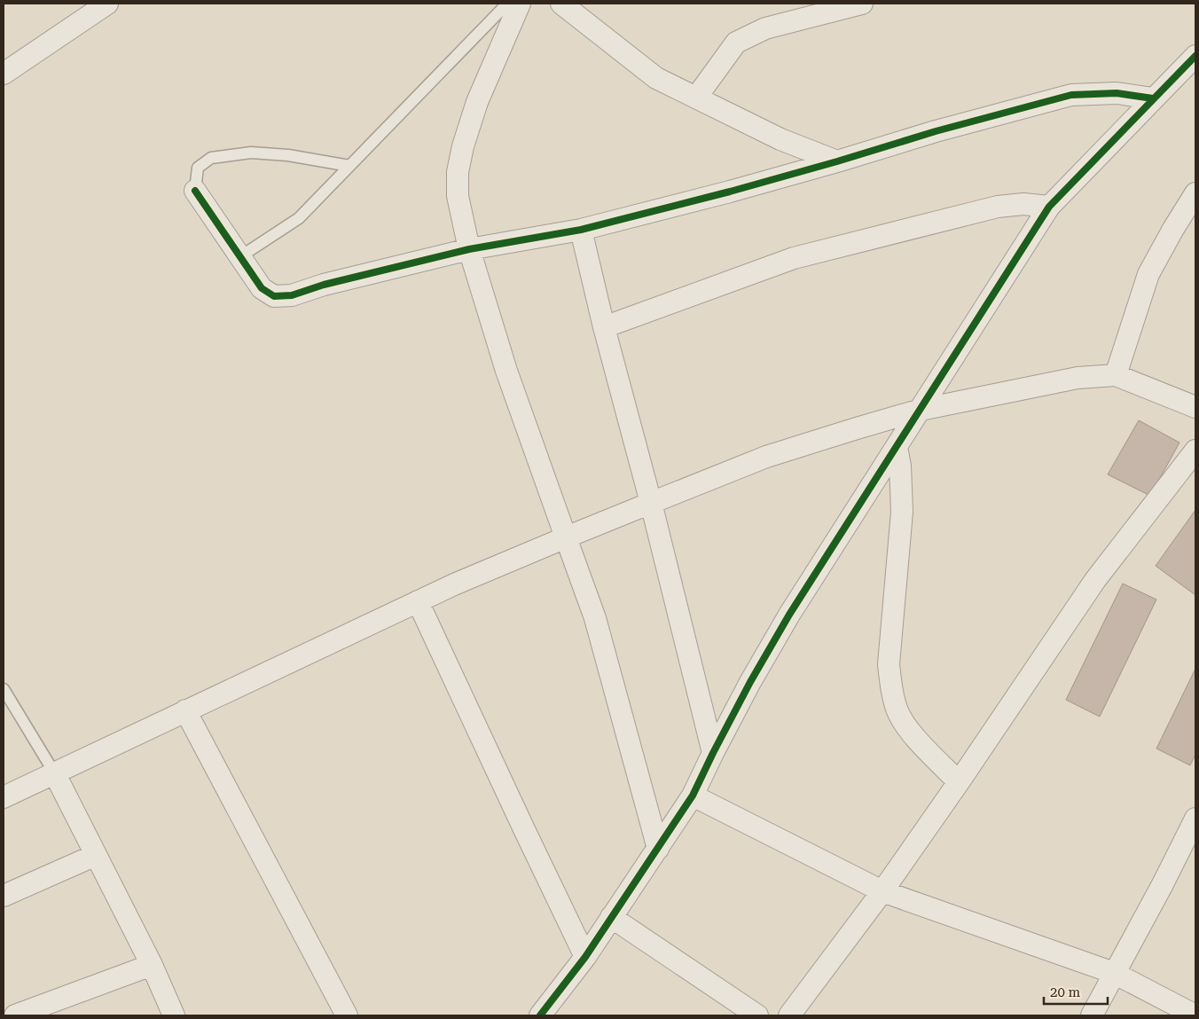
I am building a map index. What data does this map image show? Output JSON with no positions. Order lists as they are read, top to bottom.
{
  "scale_bar": "20 m"
}
